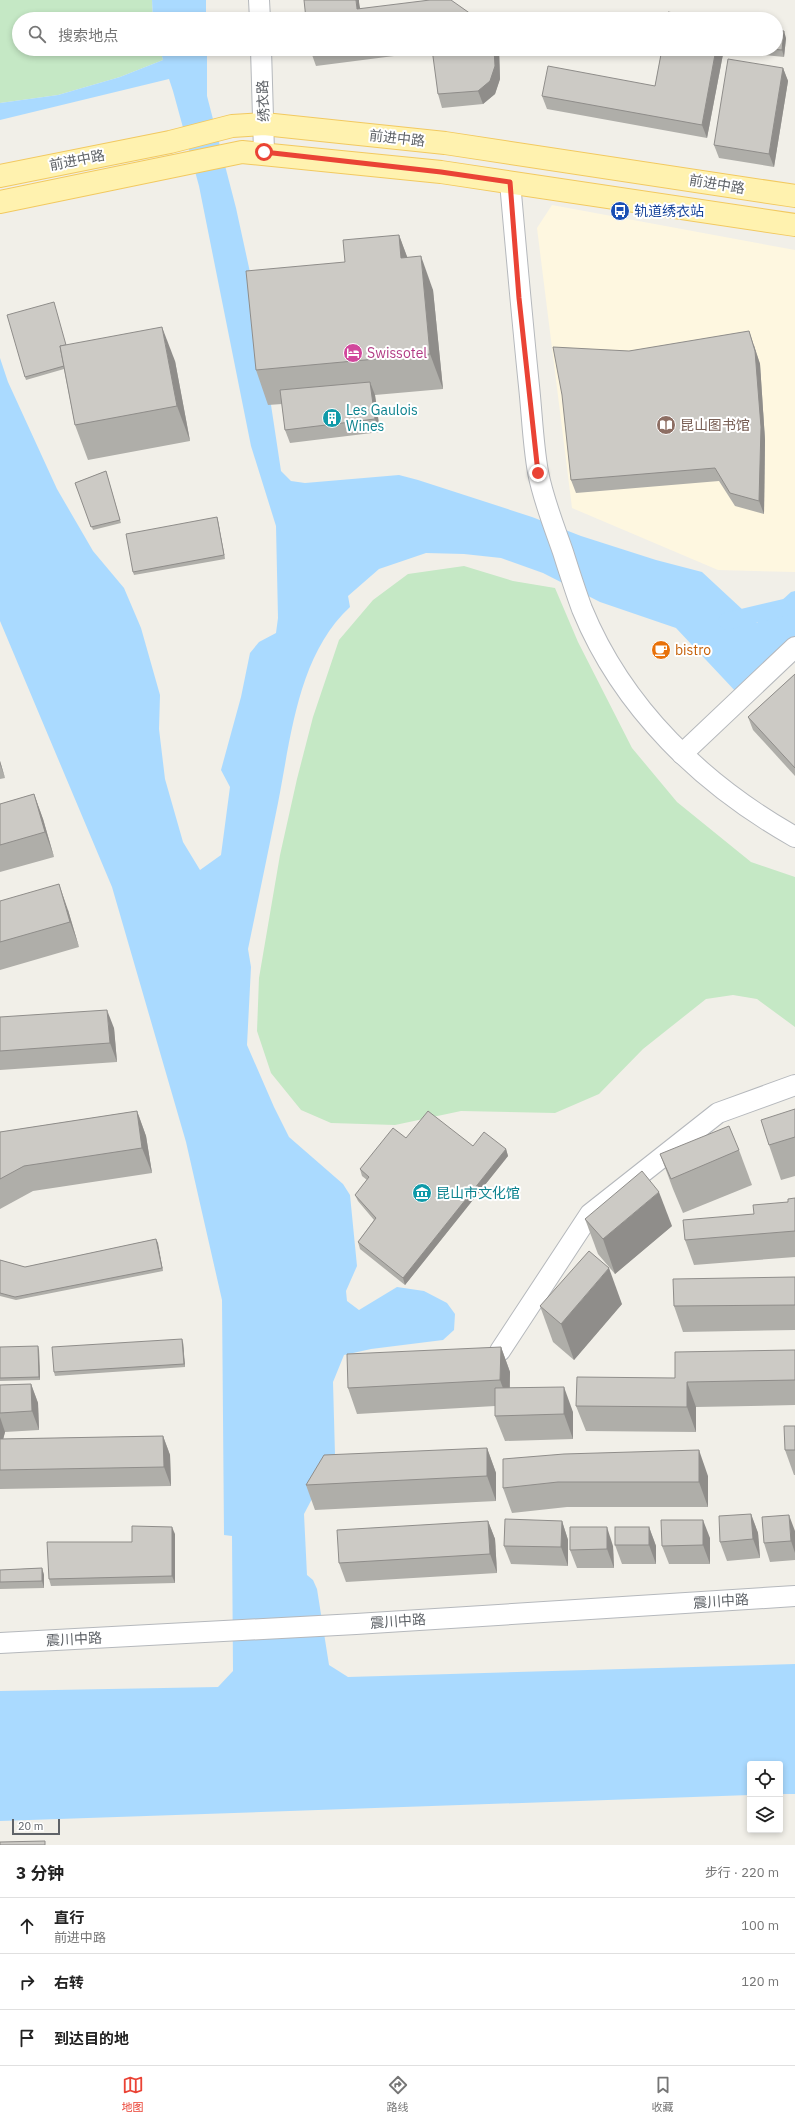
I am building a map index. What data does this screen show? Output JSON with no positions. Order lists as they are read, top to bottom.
{
  "streets": {
    "main road": ["前进中路"],
    "street": ["绣衣路", "震川中路"]
  },
  "crossings": [
    ["绣衣路", "前进中路"]
  ],
  "places": {
    "bus stop": ["轨道绣衣站"],
    "hotel": ["Swissotel"],
    "building": ["Les Gaulois Wines"],
    "library": ["昆山图书馆"],
    "cafe": ["bistro"],
    "museum": ["昆山市文化馆"]
  },
  "scale_bar": "20 m",
  "page": {
    "search": "搜索地点",
    "scale": "20 m",
    "heading": ["3 分钟", "步行 · 220 m"],
    "list": [
      ["直行", "前进中路", "100 m"],
      ["右转", "120 m"],
      "到达目的地"
    ],
    "nav": ["地图", "路线", "收藏"]
  }
}
